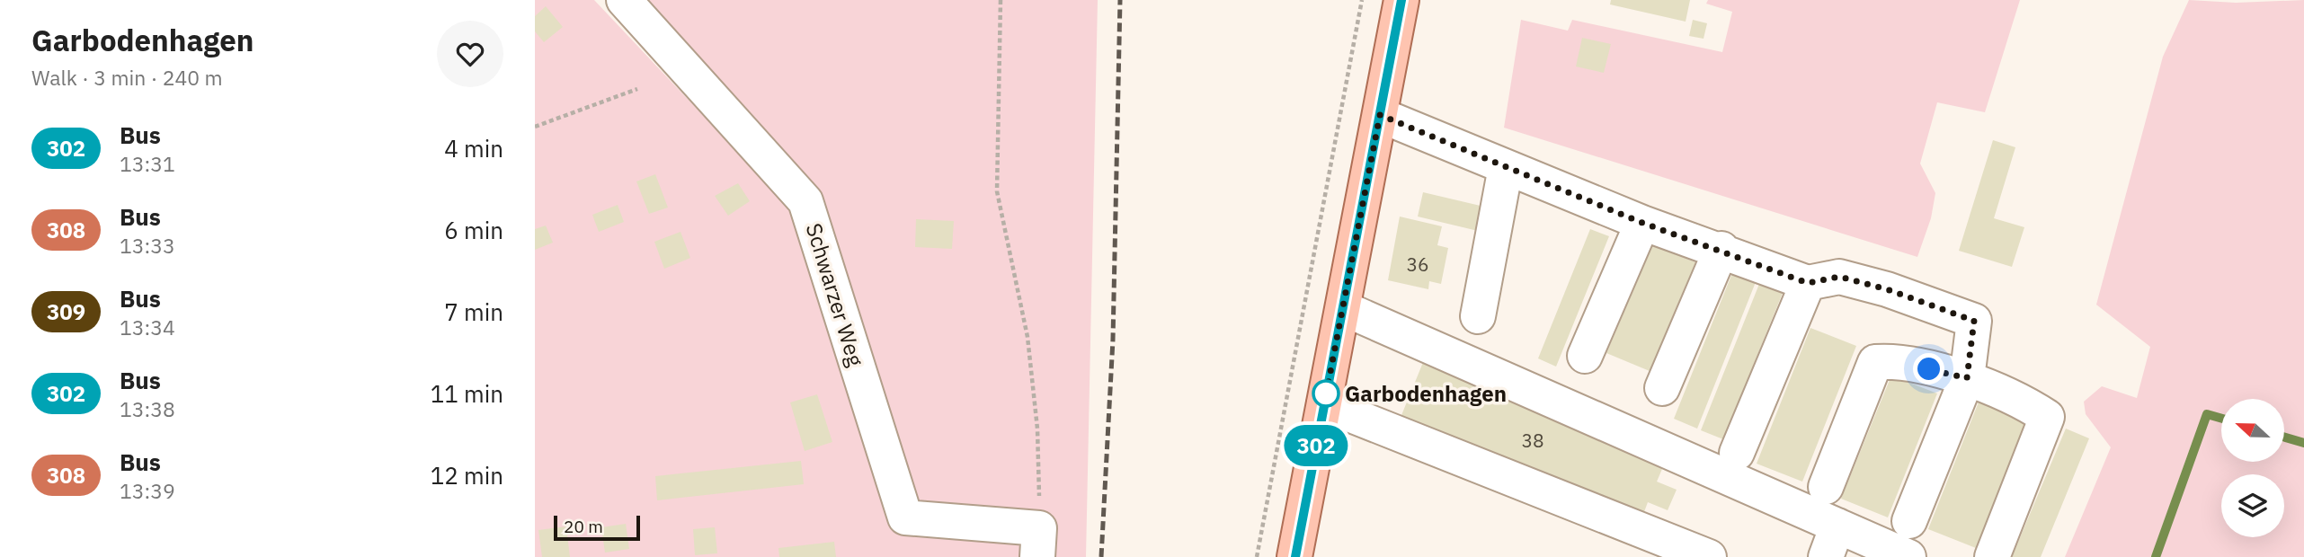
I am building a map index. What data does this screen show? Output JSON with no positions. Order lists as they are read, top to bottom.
{
  "streets": {
    "street": ["Schwarzer Weg"]
  },
  "places": ["Garbodenhagen"],
  "lines": ["bus line 302"],
  "house_numbers": ["36", "38"],
  "scale_bar": "20 m",
  "north": "left",
  "page": {
    "heading": ["Garbodenhagen", "Walk · 3 min · 240 m"],
    "on_map": "302",
    "list": [
      {
        "mark": "302",
        "name": "Bus",
        "note": "13:31",
        "value": "4 min"
      },
      {
        "mark": "308",
        "name": "Bus",
        "note": "13:33",
        "value": "6 min"
      },
      {
        "mark": "309",
        "name": "Bus",
        "note": "13:34",
        "value": "7 min"
      },
      {
        "mark": "302",
        "name": "Bus",
        "note": "13:38",
        "value": "11 min"
      },
      {
        "mark": "308",
        "name": "Bus",
        "note": "13:39",
        "value": "12 min"
      }
    ],
    "scale": "20 m"
  }
}
